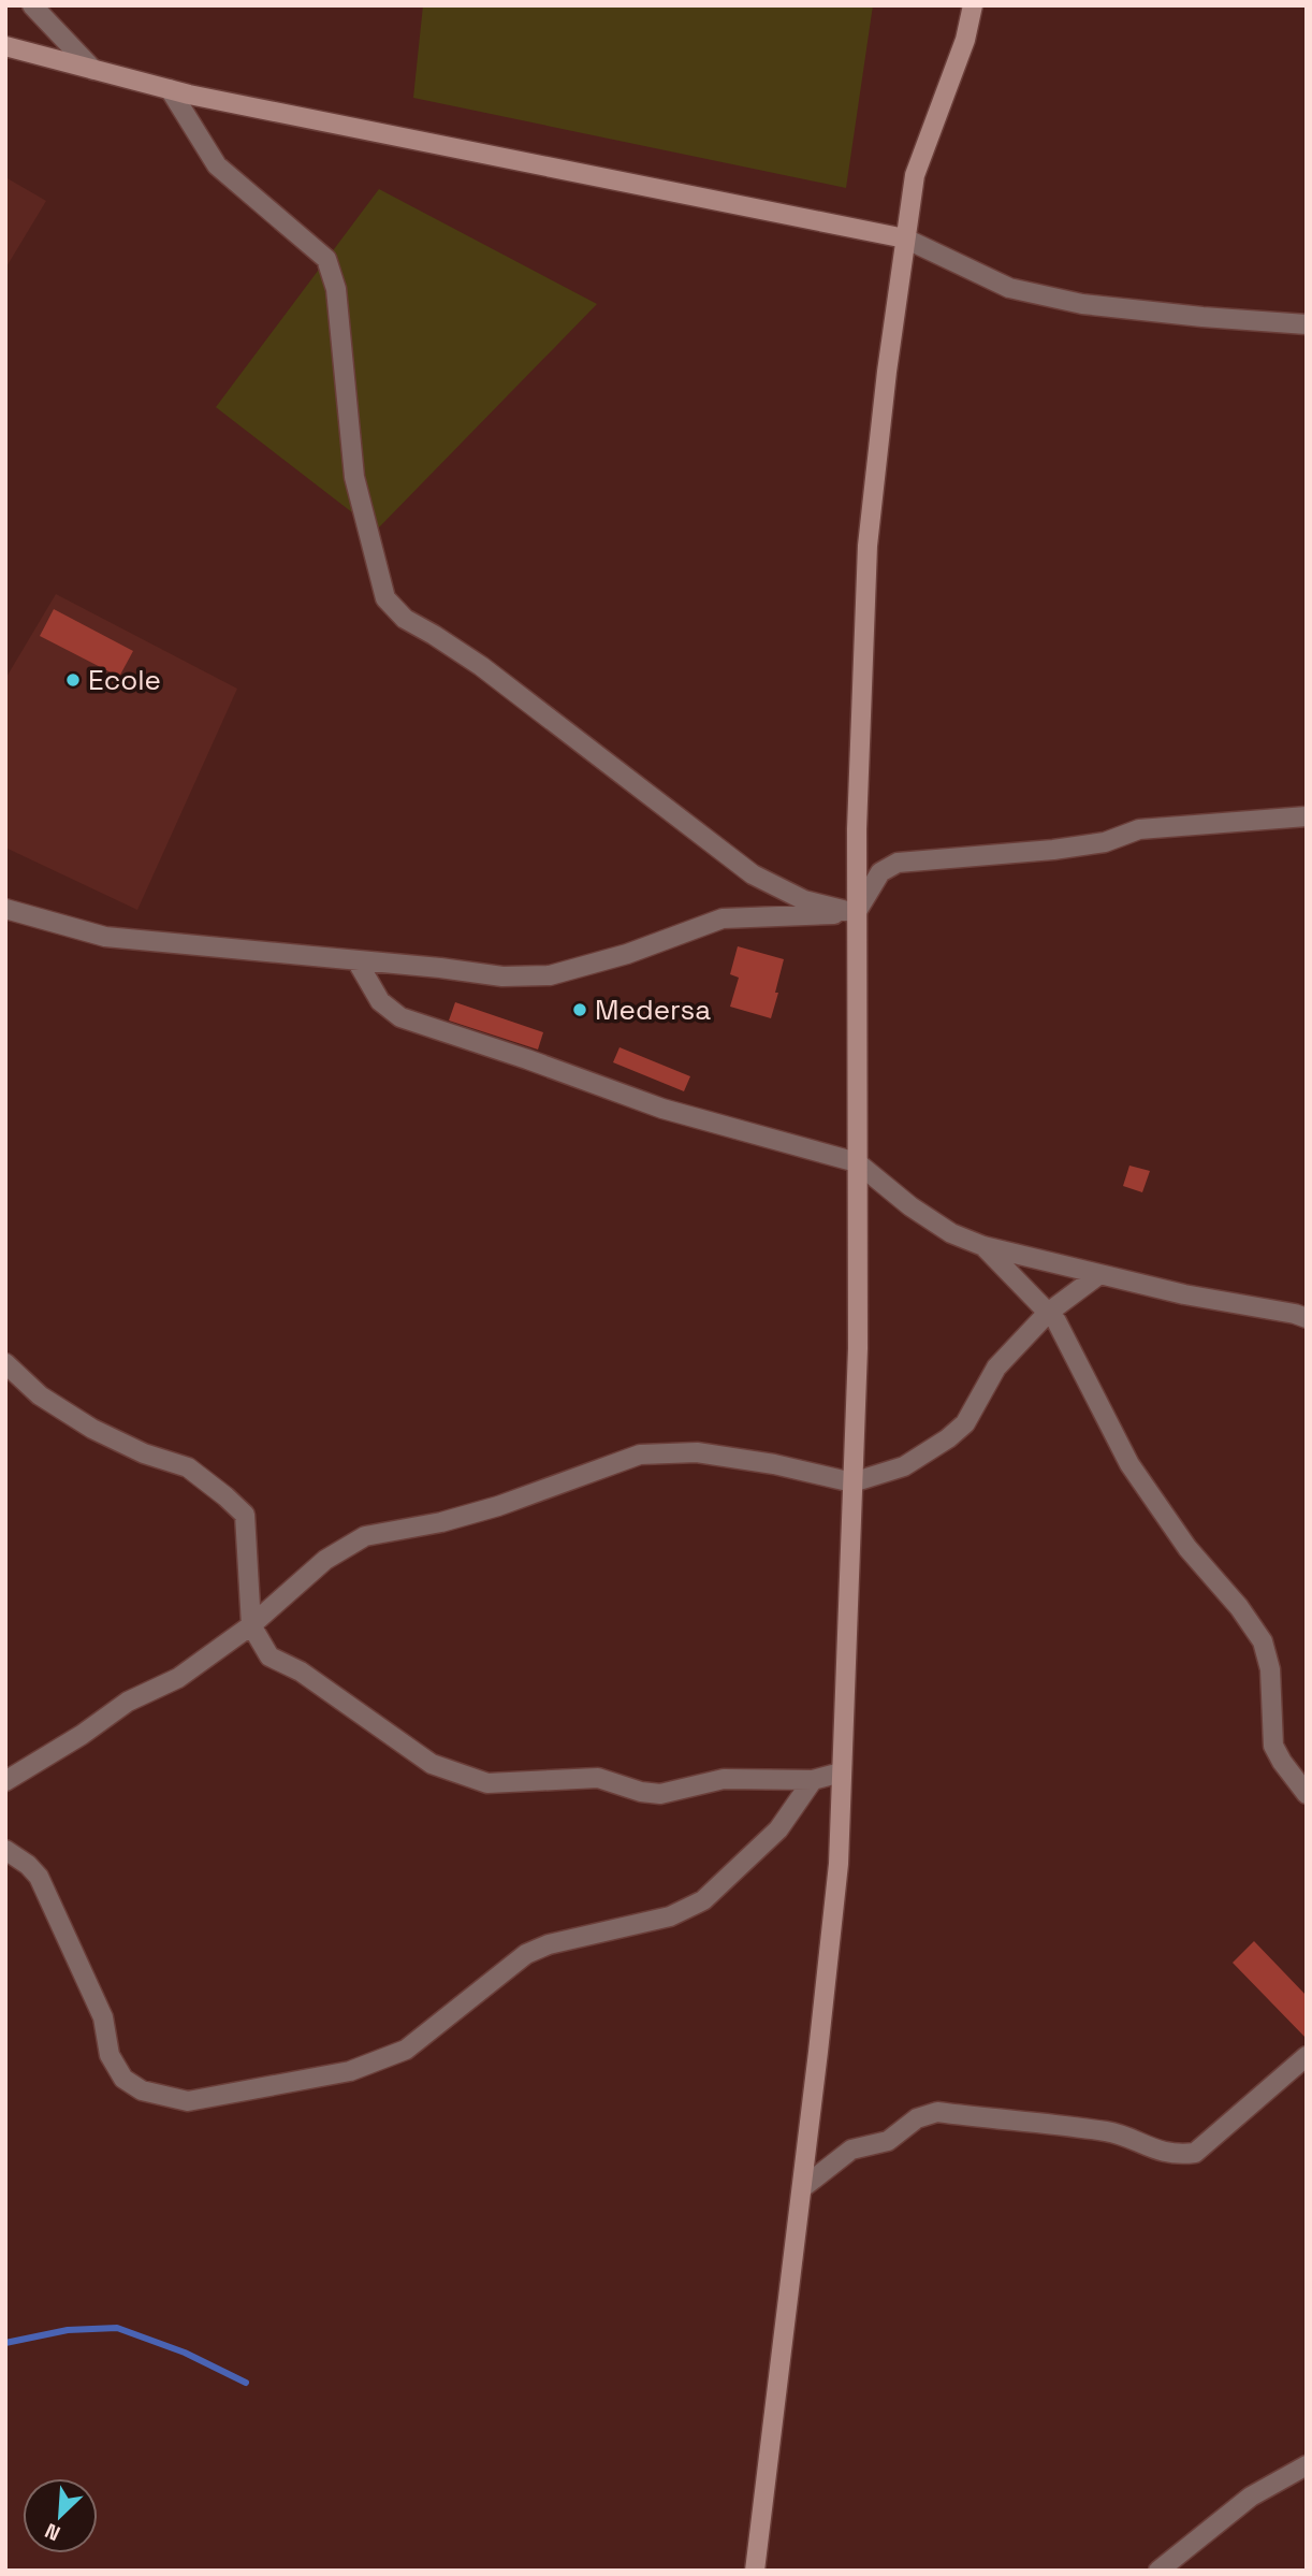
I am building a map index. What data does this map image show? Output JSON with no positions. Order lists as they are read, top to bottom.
{
  "places": ["Ecole", "Medersa"],
  "north": "bottom left"
}
